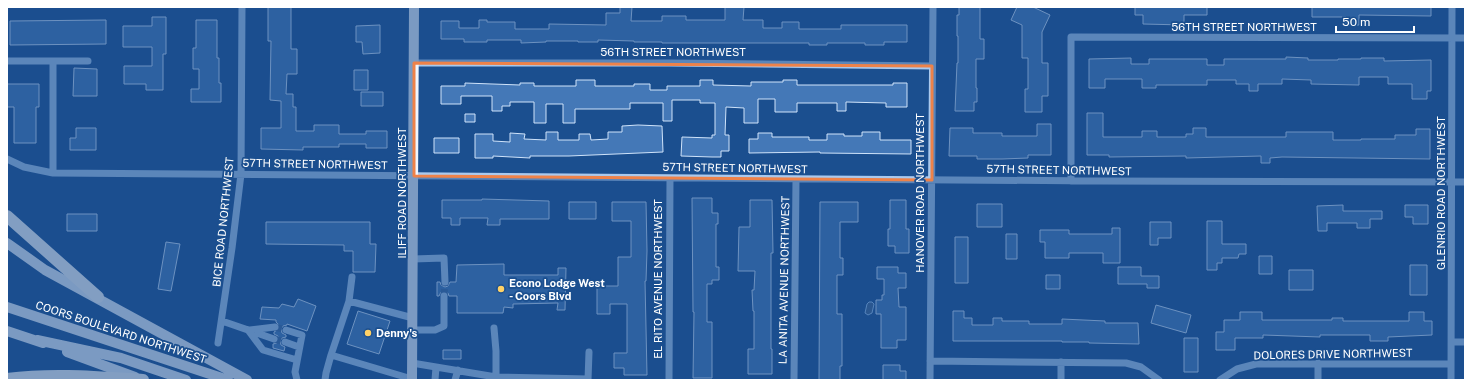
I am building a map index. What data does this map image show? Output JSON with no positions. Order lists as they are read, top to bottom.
{
  "streets": {
    "main road": ["ILIFF ROAD NORTHWEST", "COORS BOULEVARD NORTHWEST"],
    "street": [
      "56TH STREET NORTHWEST",
      "57TH STREET NORTHWEST",
      "HANOVER ROAD NORTHWEST",
      "GLENRIO ROAD NORTHWEST",
      "BICE ROAD NORTHWEST",
      "EL RITO AVENUE NORTHWEST",
      "LA ANITA AVENUE NORTHWEST",
      "DOLORES DRIVE NORTHWEST"
    ]
  },
  "crossings": [
    ["56TH STREET NORTHWEST", "57TH STREET NORTHWEST"],
    ["56TH STREET NORTHWEST", "ILIFF ROAD NORTHWEST"],
    ["56TH STREET NORTHWEST", "HANOVER ROAD NORTHWEST"],
    ["56TH STREET NORTHWEST", "GLENRIO ROAD NORTHWEST"],
    ["57TH STREET NORTHWEST", "ILIFF ROAD NORTHWEST"],
    ["57TH STREET NORTHWEST", "HANOVER ROAD NORTHWEST"],
    ["57TH STREET NORTHWEST", "GLENRIO ROAD NORTHWEST"],
    ["57TH STREET NORTHWEST", "BICE ROAD NORTHWEST"],
    ["57TH STREET NORTHWEST", "EL RITO AVENUE NORTHWEST"],
    ["57TH STREET NORTHWEST", "LA ANITA AVENUE NORTHWEST"],
    ["GLENRIO ROAD NORTHWEST", "DOLORES DRIVE NORTHWEST"]
  ],
  "places": ["Econo Lodge West - Coors Blvd", "Denny's"],
  "scale_bar": "50 m"
}
